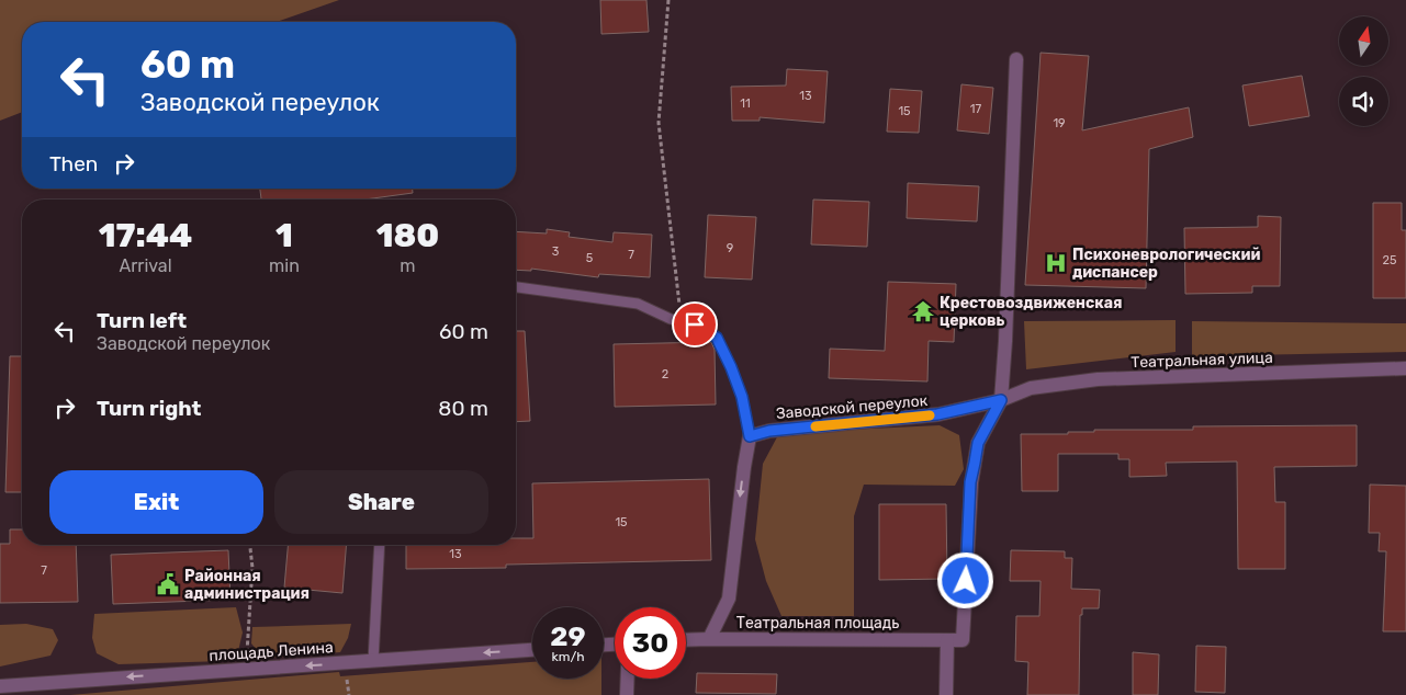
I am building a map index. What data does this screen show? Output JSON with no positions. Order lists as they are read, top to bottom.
{
  "streets": {
    "street": [
      "Театральная улица",
      "Заводской переулок",
      "Театральная площадь",
      "площадь Ленина"
    ]
  },
  "crossings": [
    ["Театральная улица", "Заводской переулок"],
    ["Театральная улица", "Театральная площадь"],
    ["Заводской переулок", "Театральная площадь"]
  ],
  "one_way": ["площадь Ленина"],
  "places": {
    "hospital": ["Психоневрологический диспансер"],
    "temple": ["Крестовоздвиженская церковь"],
    "public building": ["Районная администрация"]
  },
  "house_numbers": [
    "13",
    "11",
    "17",
    "15",
    "19",
    "9",
    "3",
    "7",
    "5",
    "25",
    "2",
    "15",
    "13",
    "7"
  ],
  "north": "top",
  "page": {
    "turn": ["60 m", "Заводской переулок"],
    "then": "Then",
    "eta": [
      "17:44",
      "Arrival",
      "1",
      "min",
      "180",
      "m"
    ],
    "list": [
      {
        "name": "Turn left",
        "note": "Заводской переулок",
        "value": "60 m"
      },
      {
        "name": "Turn right",
        "value": "80 m"
      }
    ],
    "buttons": ["Exit", "Share"],
    "speed": "29 km/h",
    "limit": "30"
  }
}
